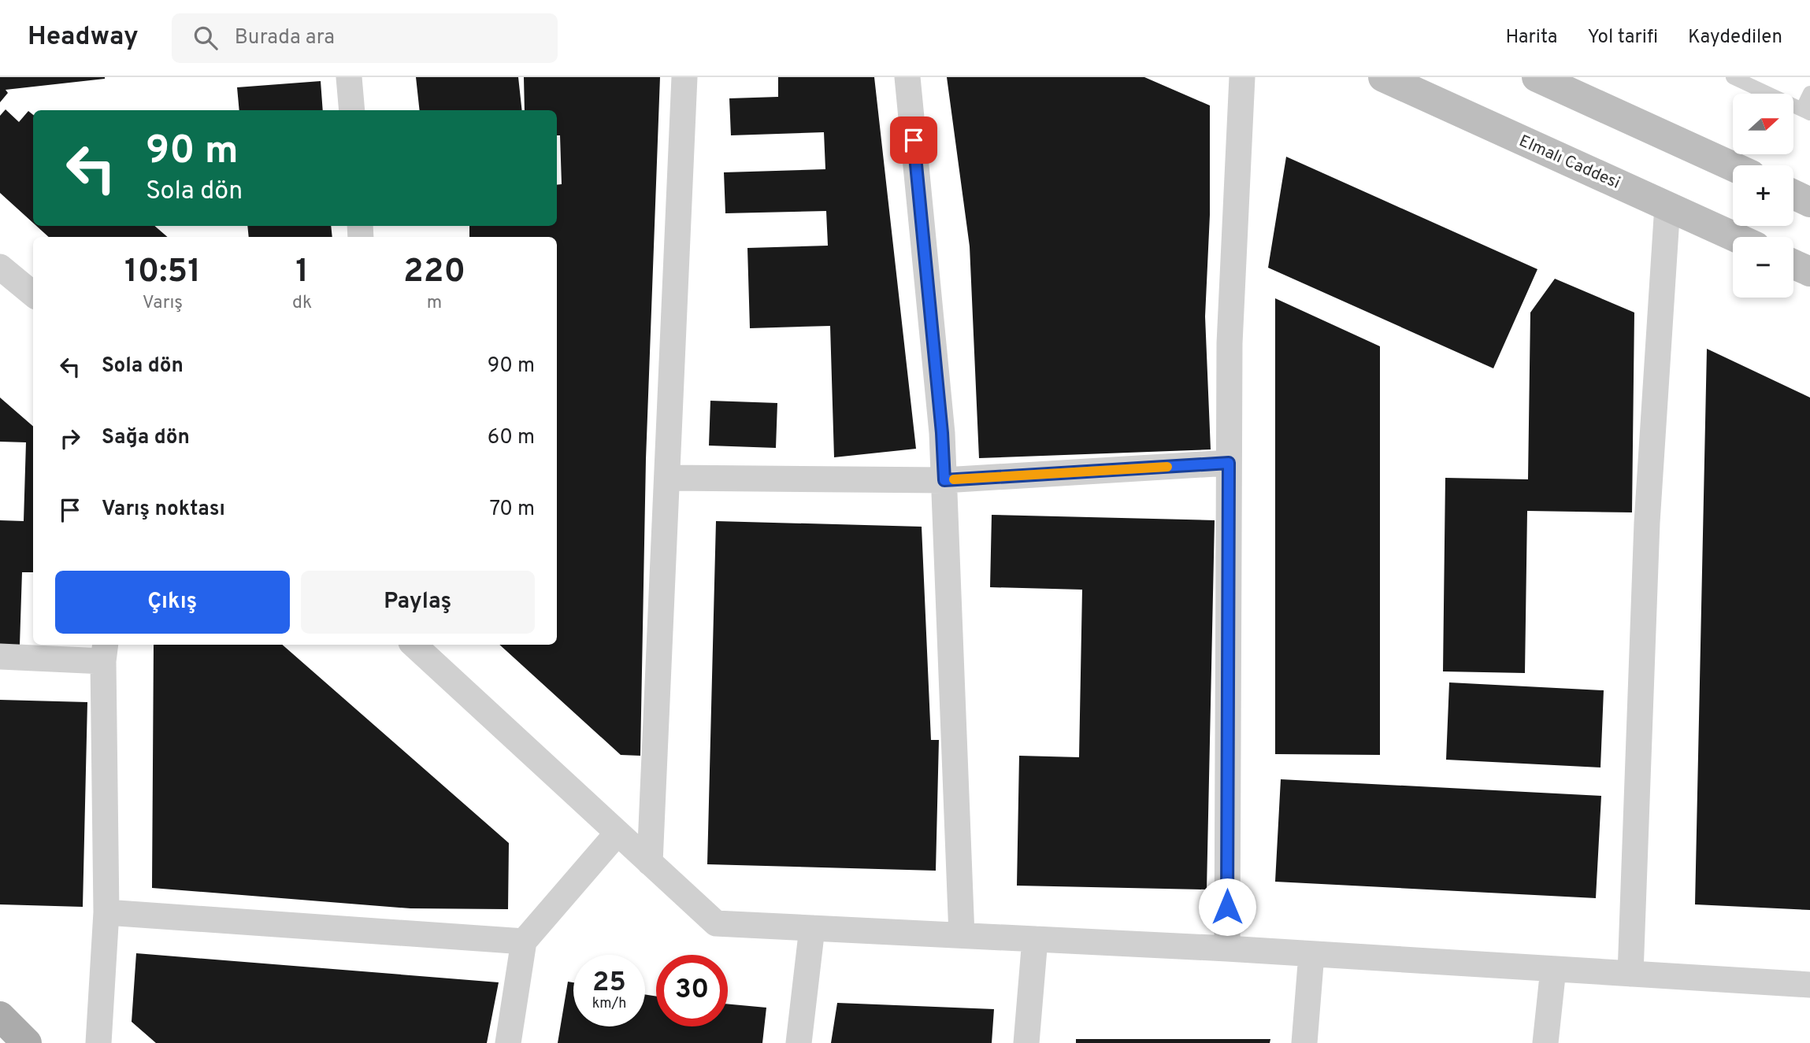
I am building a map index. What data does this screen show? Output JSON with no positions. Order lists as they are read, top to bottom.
{
  "streets": {
    "main road": ["Elmalı Caddesi"]
  },
  "north": "right",
  "page": {
    "header": "Headway",
    "search": "Burada ara",
    "nav": ["Harita", "Yol tarifi", "Kaydedilen"],
    "map_buttons": ["+", "−"],
    "turn": ["90 m", "Sola dön"],
    "eta": [
      "10:51",
      "Varış",
      "1",
      "dk",
      "220",
      "m"
    ],
    "list": [
      {
        "name": "Sola dön",
        "value": "90 m"
      },
      {
        "name": "Sağa dön",
        "value": "60 m"
      },
      {
        "name": "Varış noktası",
        "value": "70 m"
      }
    ],
    "buttons": ["Çıkış", "Paylaş"],
    "speed": "25 km/h",
    "limit": "30"
  }
}
